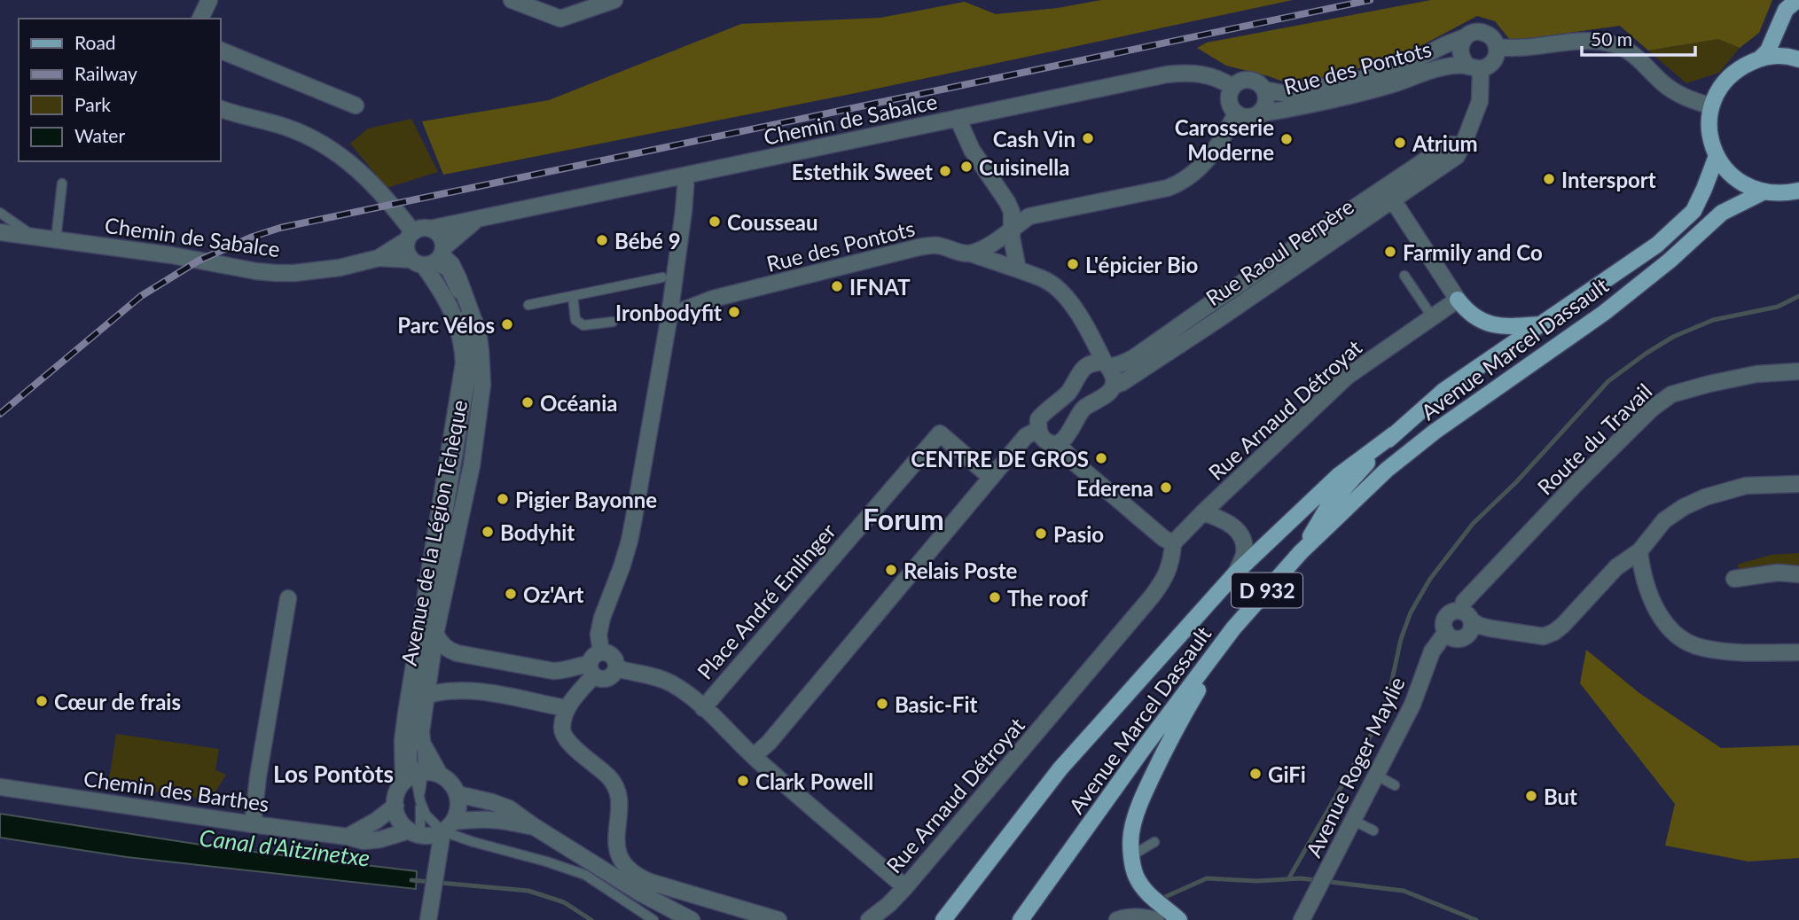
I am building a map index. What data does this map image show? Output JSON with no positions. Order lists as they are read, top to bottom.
{
  "streets": {
    "main road": ["Avenue Marcel Dassault", "D 932"],
    "street": [
      "Rue des Pontots",
      "Chemin de Sabalce",
      "Rue Raoul Perpère",
      "Rue Arnaud Détroyat",
      "Route du Travail",
      "Avenue de la Légion Tchèque",
      "Place André Emlinger",
      "Avenue Roger Maylie",
      "Chemin des Barthes"
    ]
  },
  "crossings": [
    ["Rue des Pontots", "Chemin de Sabalce"],
    ["Rue des Pontots", "Rue Raoul Perpère"],
    ["Chemin de Sabalce", "Avenue de la Légion Tchèque"],
    ["Route du Travail", "Avenue Roger Maylie"]
  ],
  "districts": ["Forum", "Los Pontòts"],
  "water": ["Canal d'Aitzinetxe"],
  "places": [
    "Cash Vin",
    "Carosserie Moderne",
    "Atrium",
    "Cuisinella",
    "Estethik Sweet",
    "Intersport",
    "Cousseau",
    "Bébé 9",
    "Farmily and Co",
    "L'épicier Bio",
    "IFNAT",
    "Ironbodyfit",
    "Parc Vélos",
    "Océania",
    "CENTRE DE GROS",
    "Ederena",
    "Pigier Bayonne",
    "Bodyhit",
    "Pasio",
    "Relais Poste",
    "Oz'Art",
    "The roof",
    "Cœur de frais",
    "Basic-Fit",
    "GiFi",
    "Clark Powell",
    "But"
  ],
  "legend": [
    "Road",
    "Railway",
    "Park",
    "Water"
  ],
  "scale_bar": "50 m"
}
